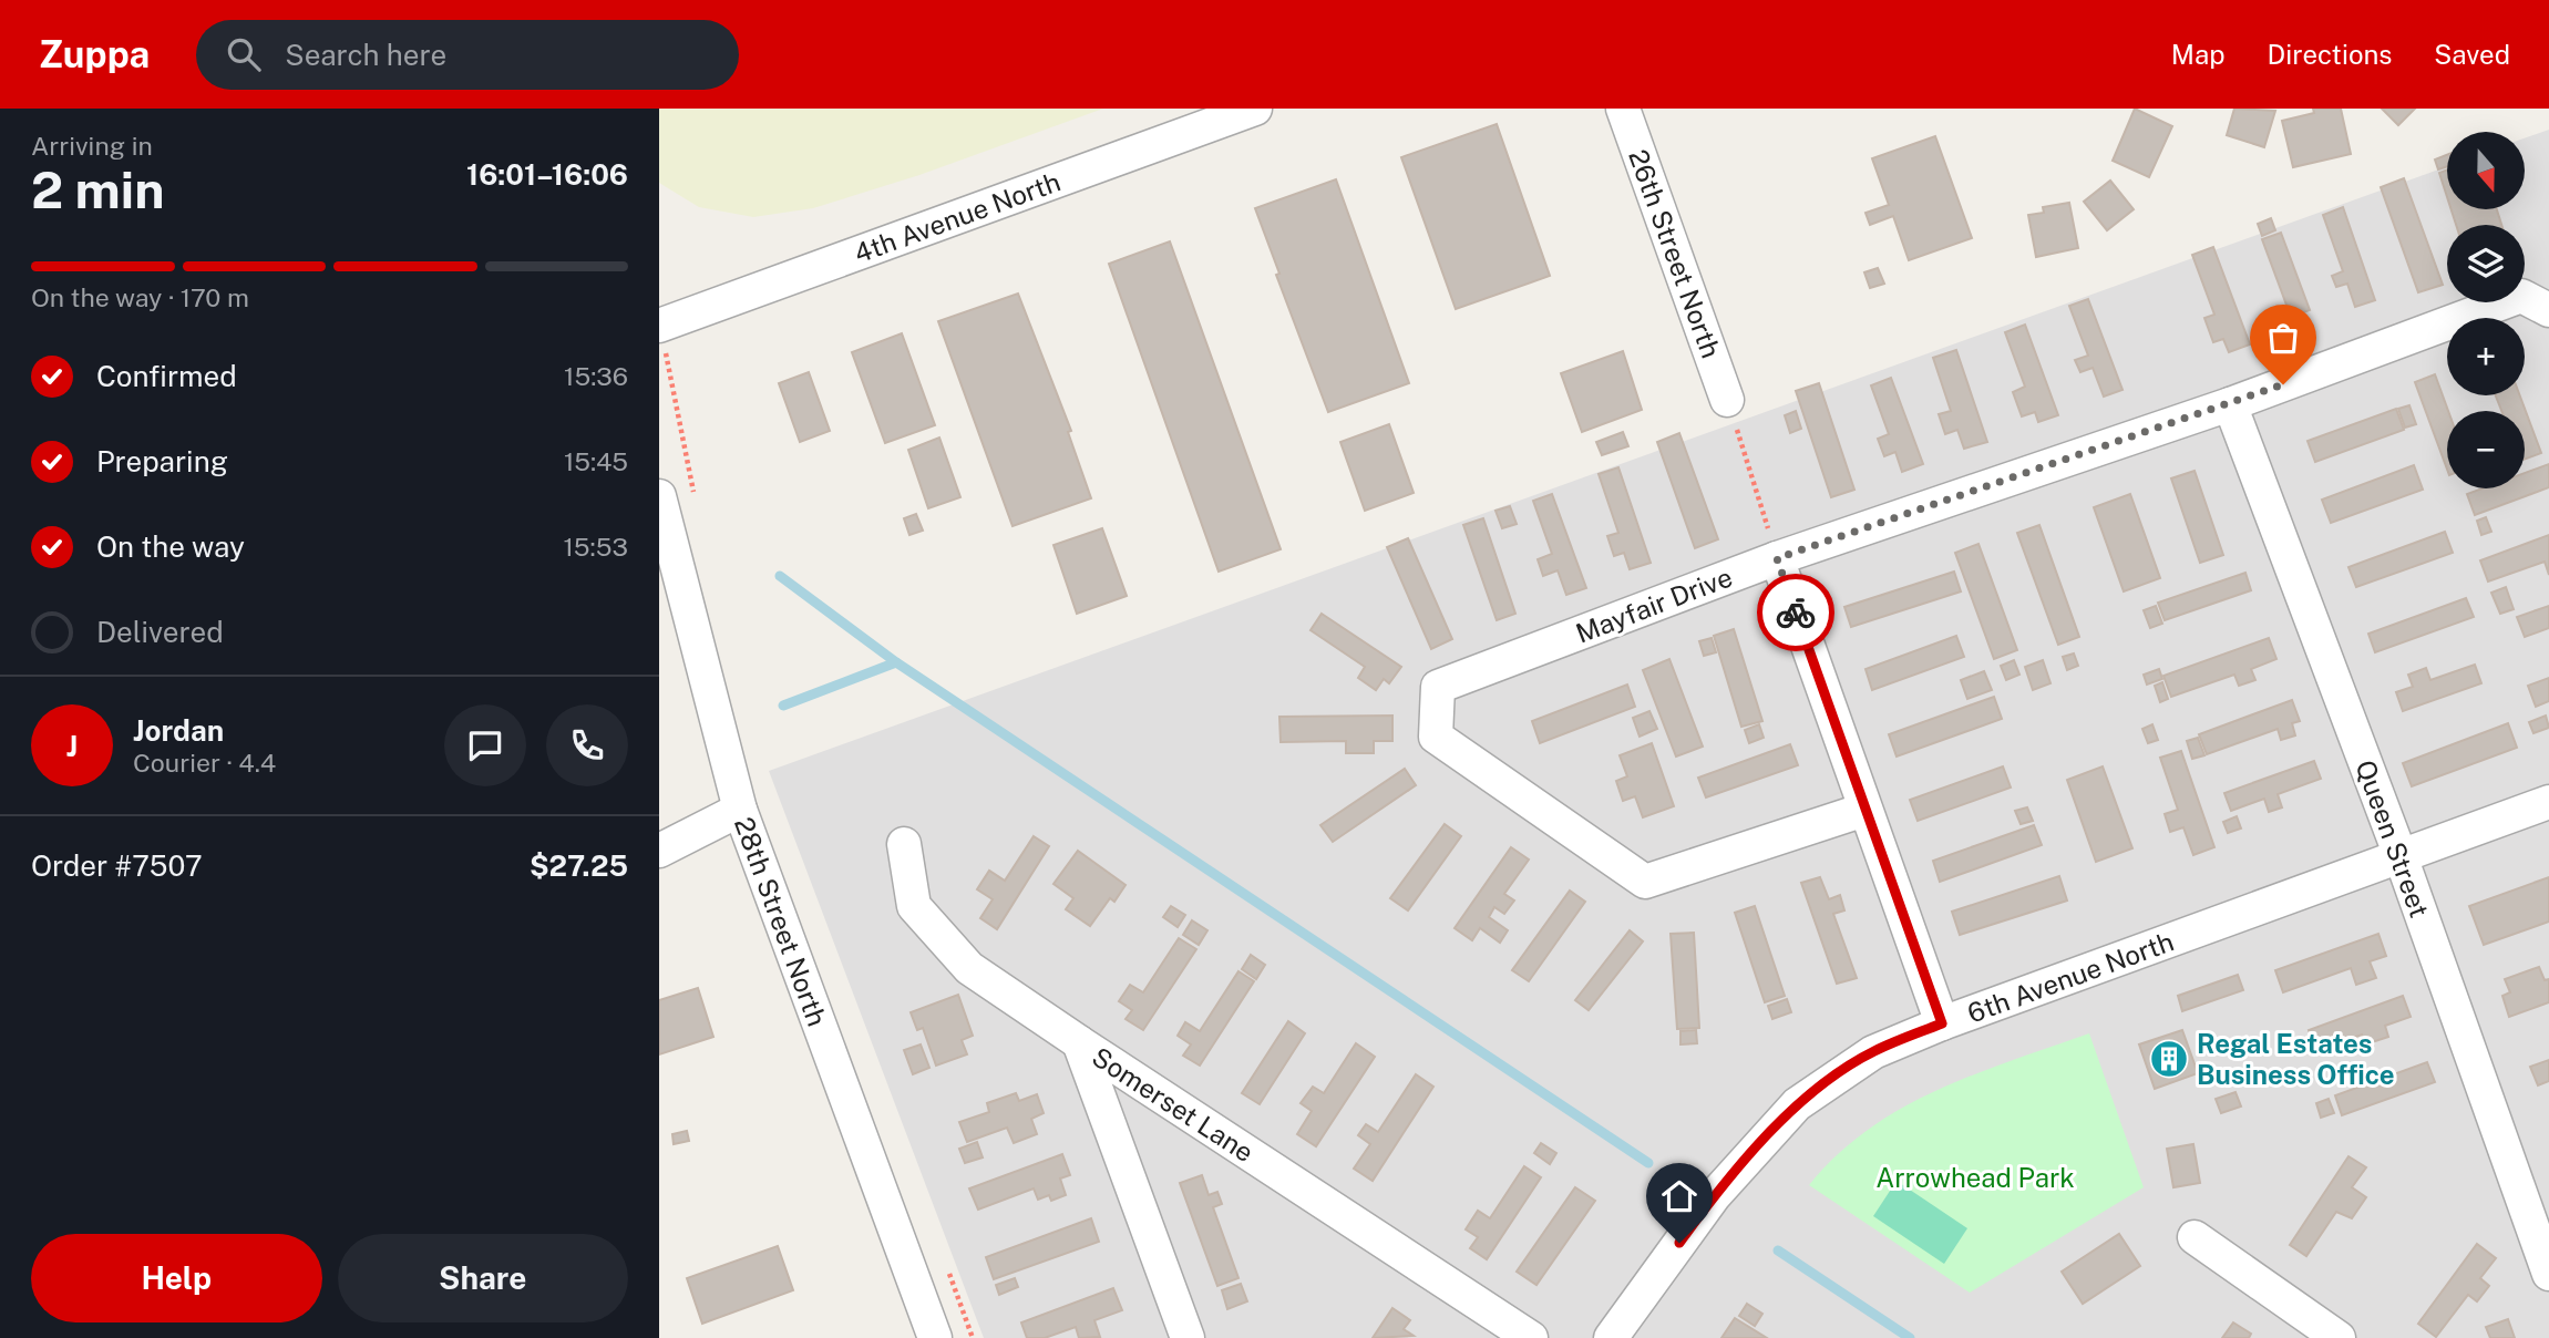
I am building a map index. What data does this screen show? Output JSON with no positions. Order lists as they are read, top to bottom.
{
  "streets": {
    "street": [
      "4th Avenue North",
      "26th Street North",
      "Mayfair Drive",
      "Queen Street",
      "28th Street North",
      "6th Avenue North",
      "Somerset Lane"
    ]
  },
  "crossings": [
    ["Mayfair Drive", "Queen Street"],
    ["Queen Street", "6th Avenue North"]
  ],
  "parks": ["Arrowhead Park"],
  "places": {
    "building": ["Regal Estates Business Office"]
  },
  "north": "bottom",
  "page": {
    "header": "Zuppa",
    "search": "Search here",
    "nav": ["Map", "Directions", "Saved"],
    "heading": ["2 min", "Arriving in", "16:01–16:06"],
    "panel": [
      "Jordan",
      "Courier · 4.4",
      "Order #7507",
      "$27.25"
    ],
    "map_buttons": ["+", "−"],
    "bar": "On the way · 170 m",
    "list": [
      ["Confirmed", "15:36"],
      ["Preparing", "15:45"],
      ["On the way", "15:53"],
      "Delivered"
    ],
    "round": "J",
    "buttons": ["Help", "Share"]
  }
}
